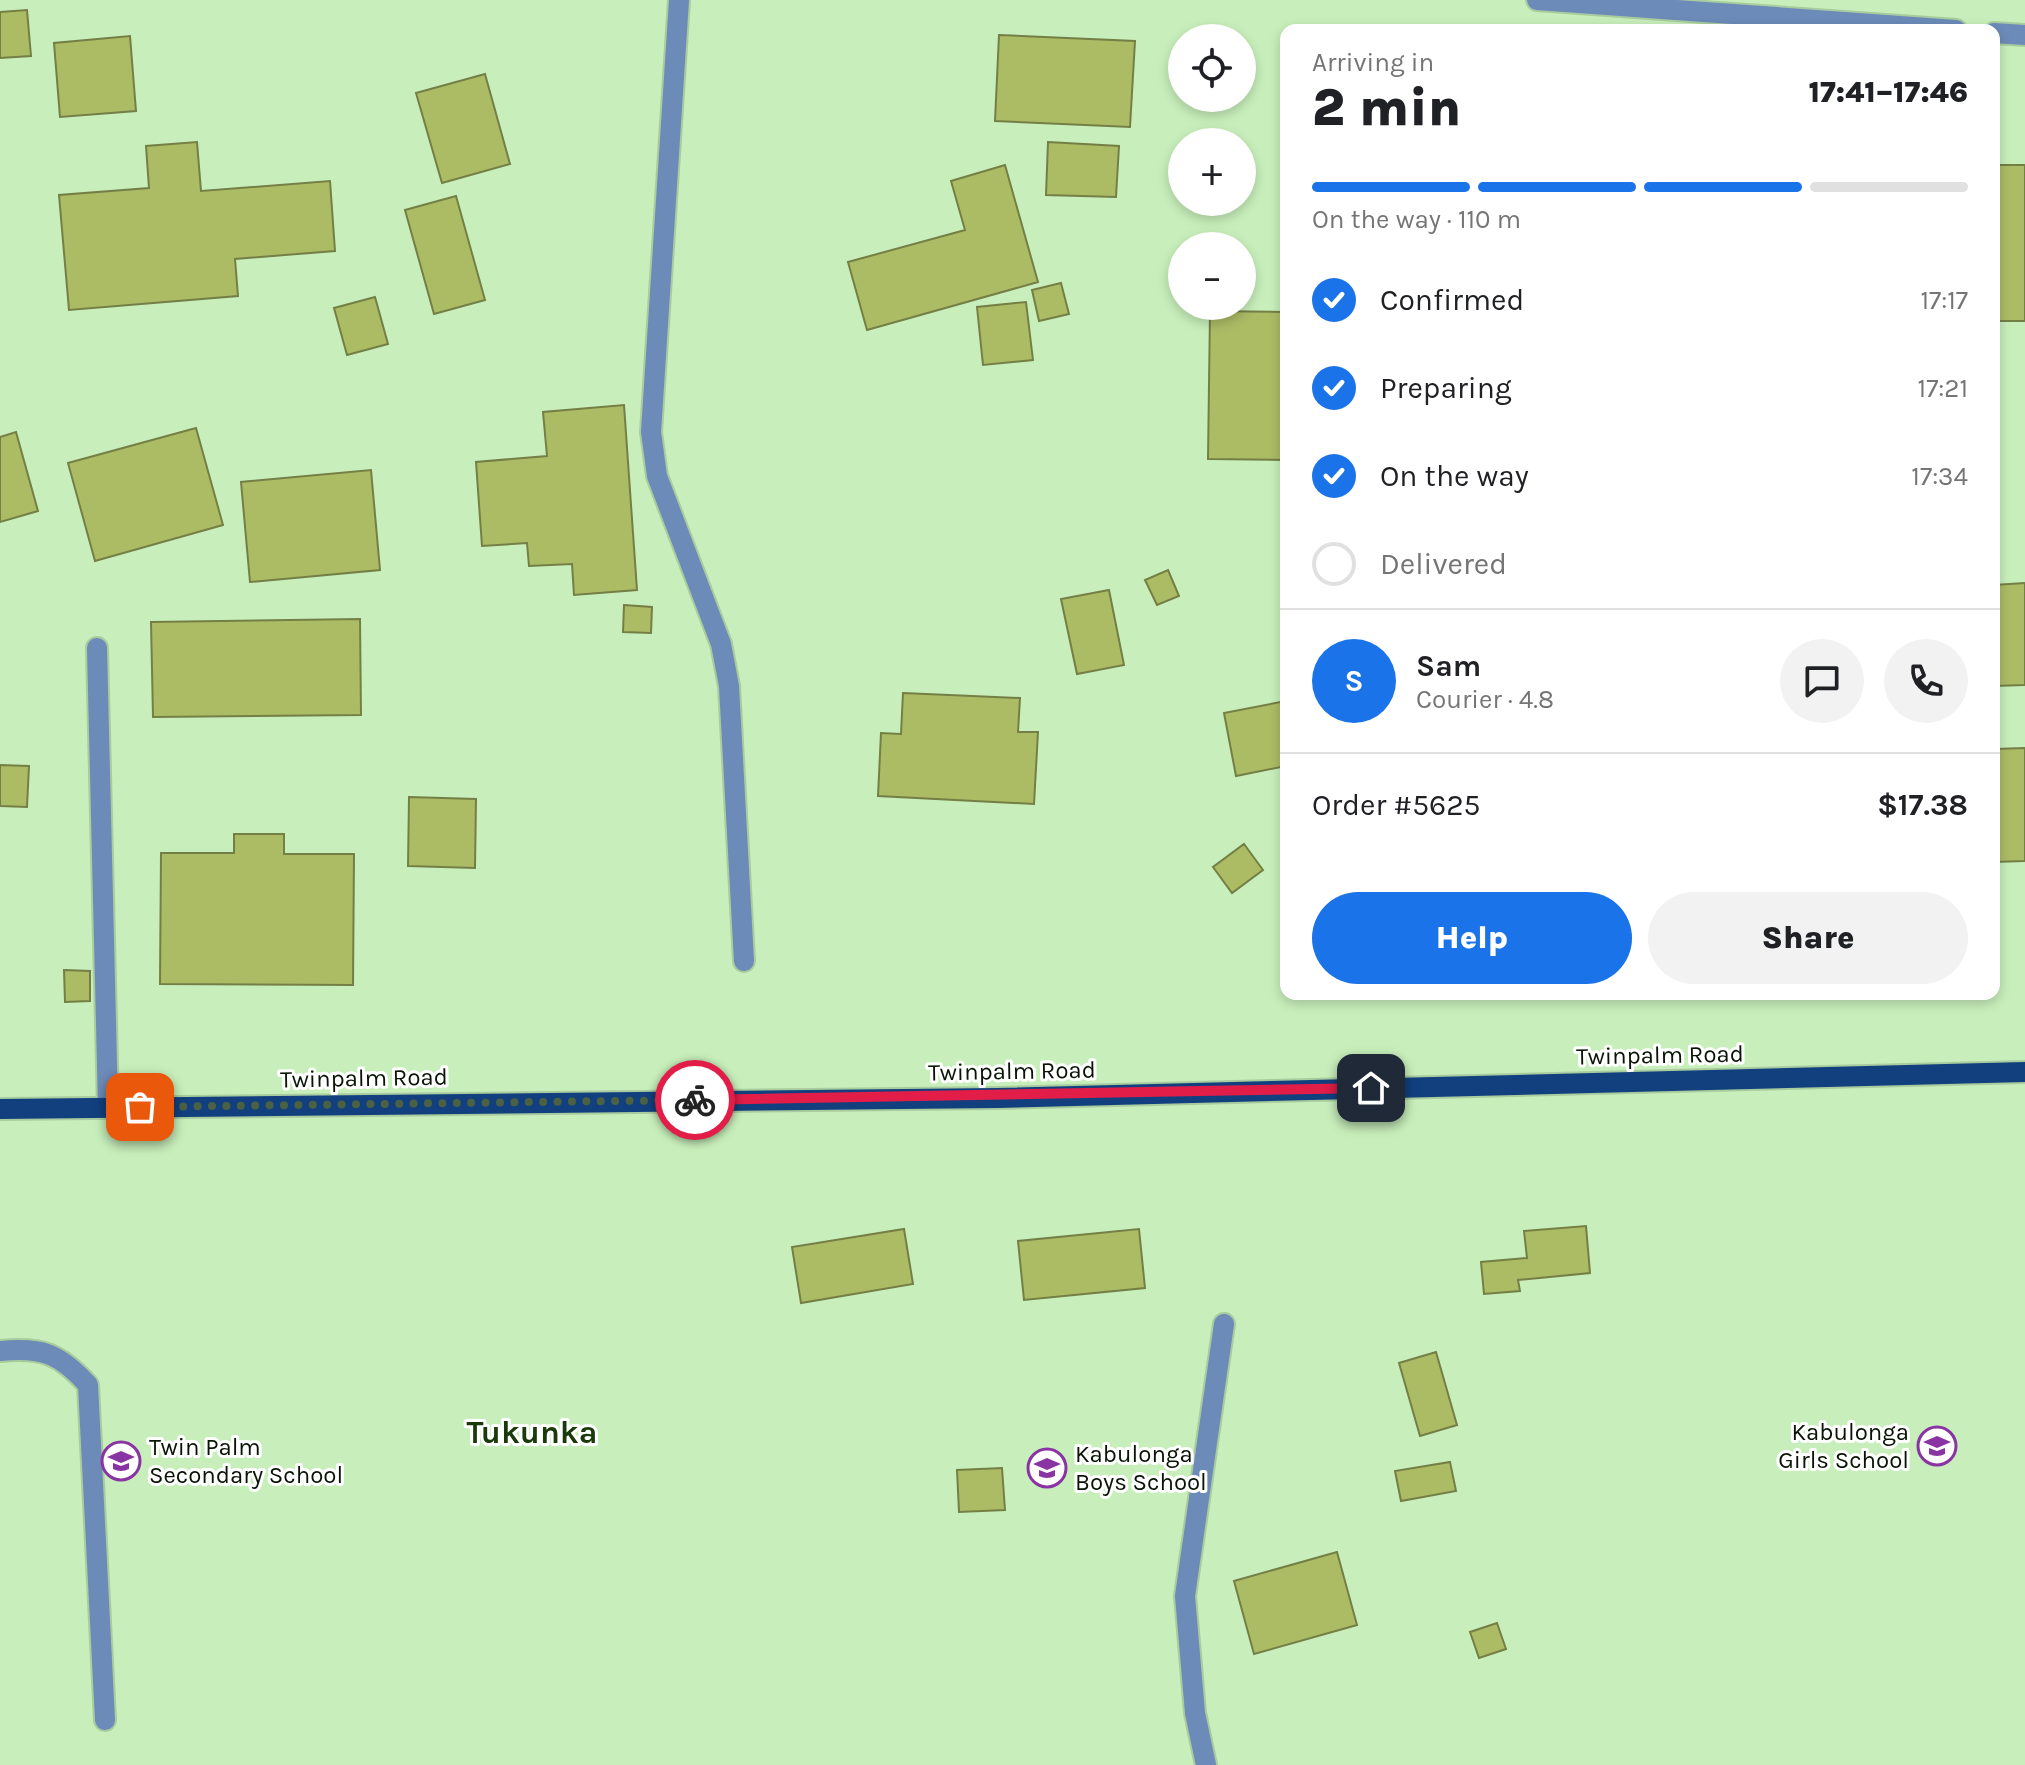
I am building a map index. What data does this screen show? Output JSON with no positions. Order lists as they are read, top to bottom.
{
  "streets": {
    "main road": ["Twinpalm Road"]
  },
  "districts": ["Tukunka"],
  "places": {
    "school or university": ["Kabulonga Girls School", "Twin Palm Secondary School", "Kabulonga Boys School"]
  },
  "page": {
    "map_buttons": ["+", "−"],
    "heading": ["2 min", "Arriving in", "17:41–17:46"],
    "panel": [
      "Sam",
      "Courier · 4.8",
      "Order #5625",
      "$17.38"
    ],
    "bar": "On the way · 110 m",
    "list": [
      ["Confirmed", "17:17"],
      ["Preparing", "17:21"],
      ["On the way", "17:34"],
      "Delivered"
    ],
    "round": "S",
    "buttons": ["Help", "Share"]
  }
}
